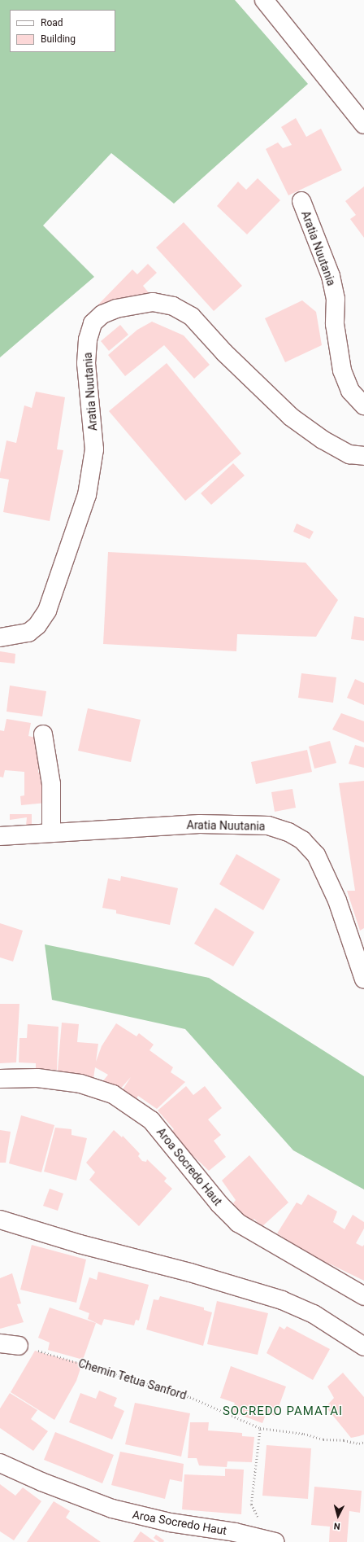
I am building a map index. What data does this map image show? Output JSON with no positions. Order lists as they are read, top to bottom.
{
  "streets": {
    "street": ["Aratia Nuutania", "Aroa Socredo Haut"],
    "path": ["Chemin Tetua Sanford"]
  },
  "districts": ["SOCREDO PAMATAI"],
  "legend": ["Road", "Building"],
  "north": "bottom"
}
